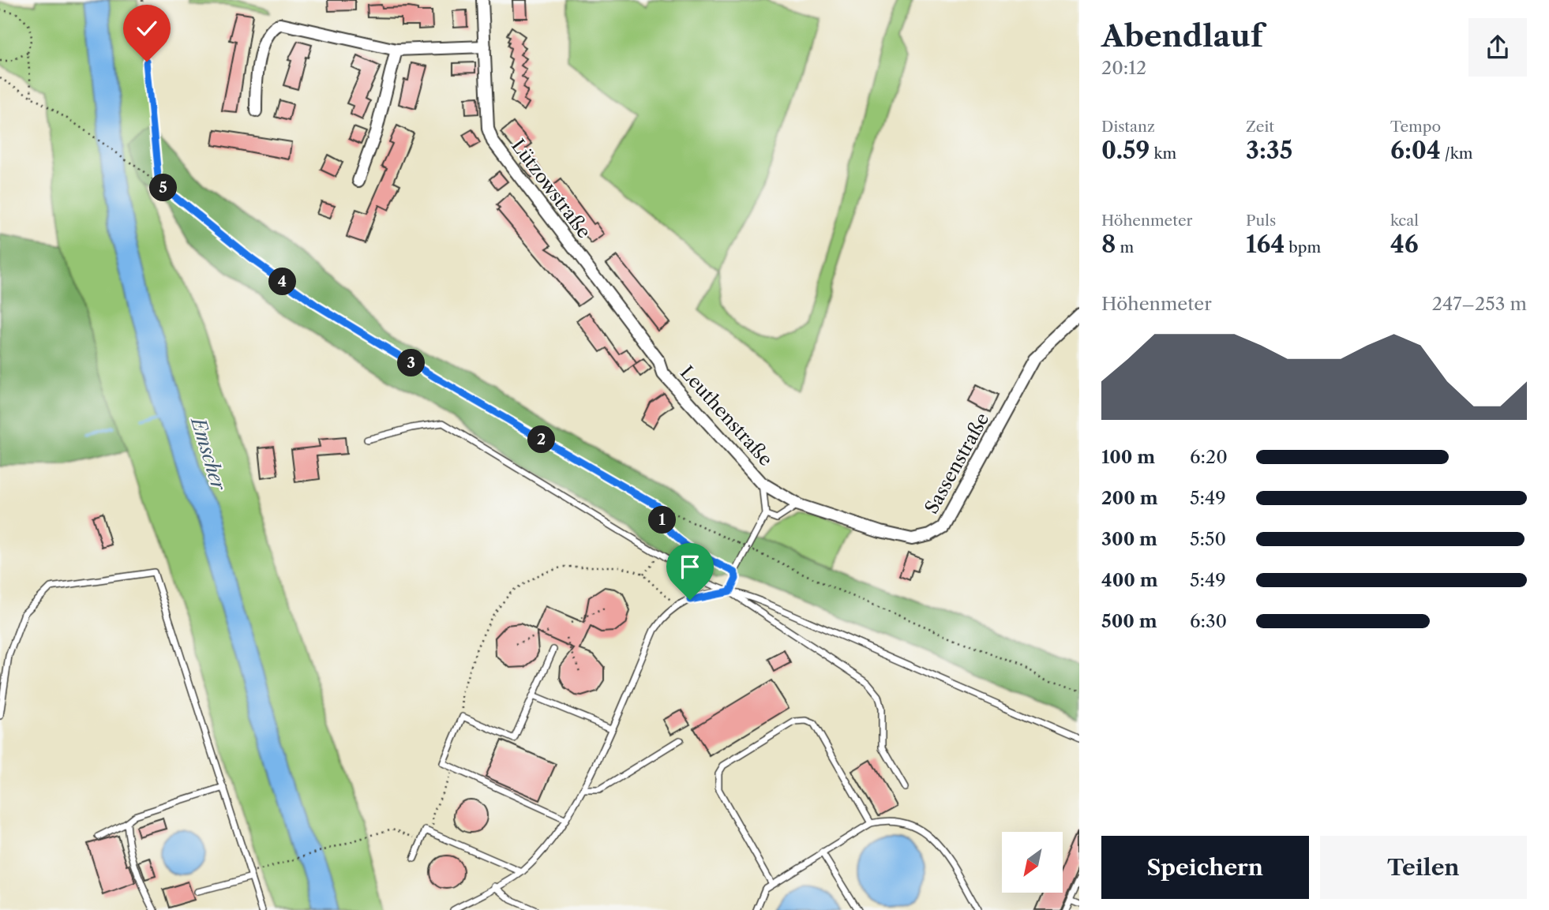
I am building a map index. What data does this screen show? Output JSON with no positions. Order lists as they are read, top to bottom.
{
  "streets": {
    "street": ["Lützowstraße", "Leuthenstraße", "Sassenstraße"]
  },
  "crossings": [
    ["Lützowstraße", "Leuthenstraße"],
    ["Leuthenstraße", "Sassenstraße"]
  ],
  "water": ["Emscher"],
  "north": "bottom left",
  "page": {
    "heading": ["Abendlauf", "20:12"],
    "stats": [
      ["Distanz", "0.59 km"],
      ["Zeit", "3:35"],
      ["Tempo", "6:04 /km"],
      ["Höhenmeter", "8 m"],
      ["Puls", "164 bpm"],
      ["kcal", "46"]
    ],
    "pins": [
      "5",
      "4",
      "3",
      "2",
      "1"
    ],
    "chart": ["Höhenmeter", "247–253 m"],
    "list": [
      {
        "name": "100 m",
        "note": "6:20"
      },
      {
        "name": "200 m",
        "note": "5:49"
      },
      {
        "name": "300 m",
        "note": "5:50"
      },
      {
        "name": "400 m",
        "note": "5:49"
      },
      {
        "name": "500 m",
        "note": "6:30"
      }
    ],
    "buttons": ["Speichern", "Teilen"]
  }
}
